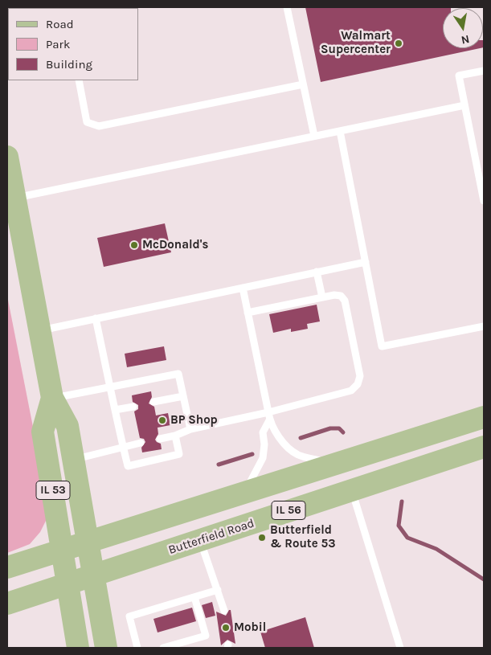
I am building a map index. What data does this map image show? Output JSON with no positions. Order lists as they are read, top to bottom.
{
  "streets": {
    "main road": ["IL 53", "IL 56", "Butterfield Road"]
  },
  "crossings": [
    ["IL 53", "IL 56"],
    ["IL 53", "Butterfield Road"]
  ],
  "places": [
    "Walmart Supercenter",
    "McDonald's",
    "BP Shop",
    "Butterfield & Route 53",
    "Mobil"
  ],
  "legend": ["Road", "Park", "Building"],
  "north": "bottom"
}
